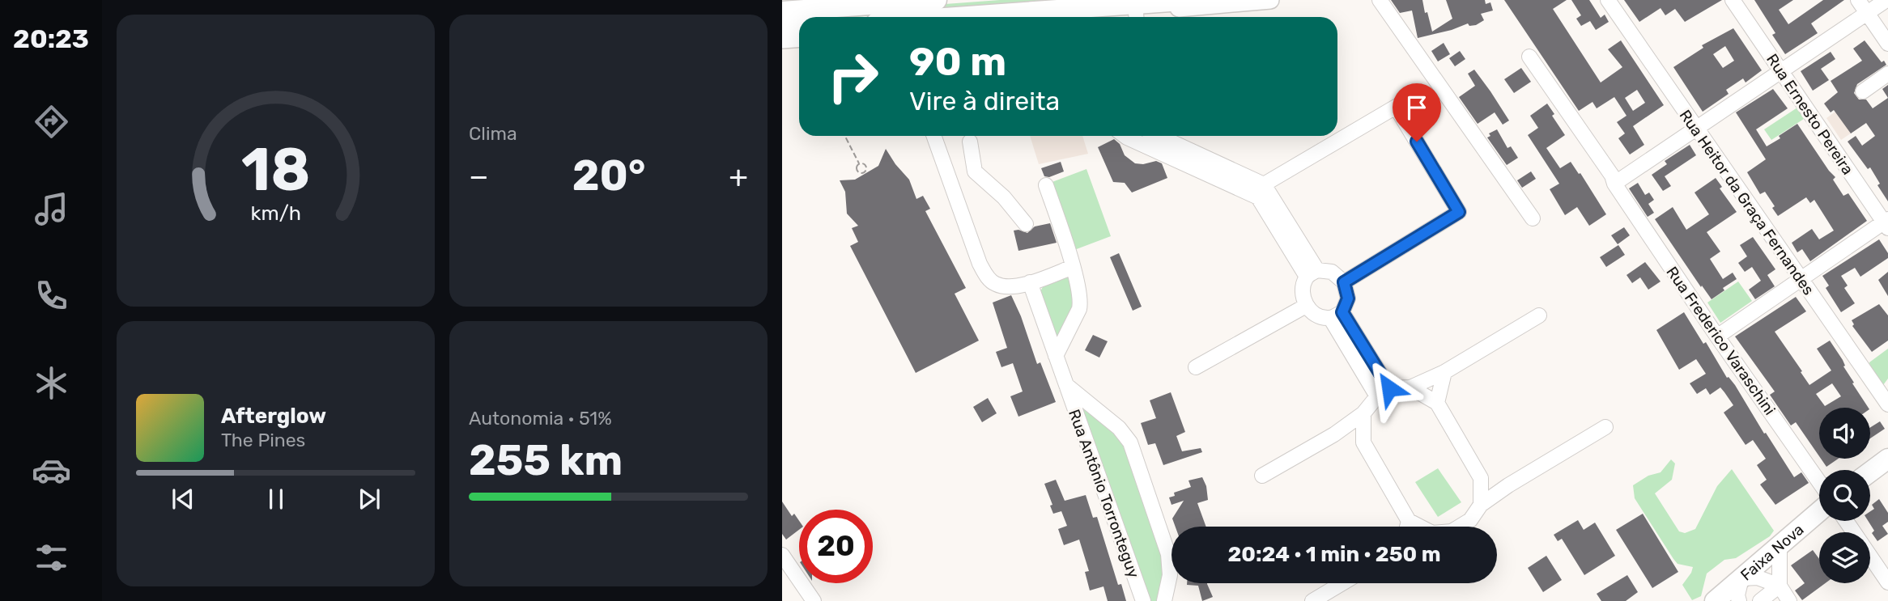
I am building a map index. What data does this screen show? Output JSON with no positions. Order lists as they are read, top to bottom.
{
  "streets": {
    "highway": ["Faixa Nova"],
    "street": [
      "Rua Ernesto Pereira",
      "Rua Heitor da Graça Fernandes",
      "Rua Frederico Varaschini",
      "Rua Antônio Torronteguy"
    ]
  },
  "page": {
    "tabs": "20:23",
    "tile": [
      "Clima",
      ["Autonomia · 51%", "255 km"]
    ],
    "turn": ["90 m", "Vire à direita"],
    "heat": ["−", "20°", "+"],
    "song": ["Afterglow", "The Pines"],
    "limit": "20",
    "trip": "20:24 · 1 min · 250 m",
    "gauge": ["18", "km/h"]
  }
}
